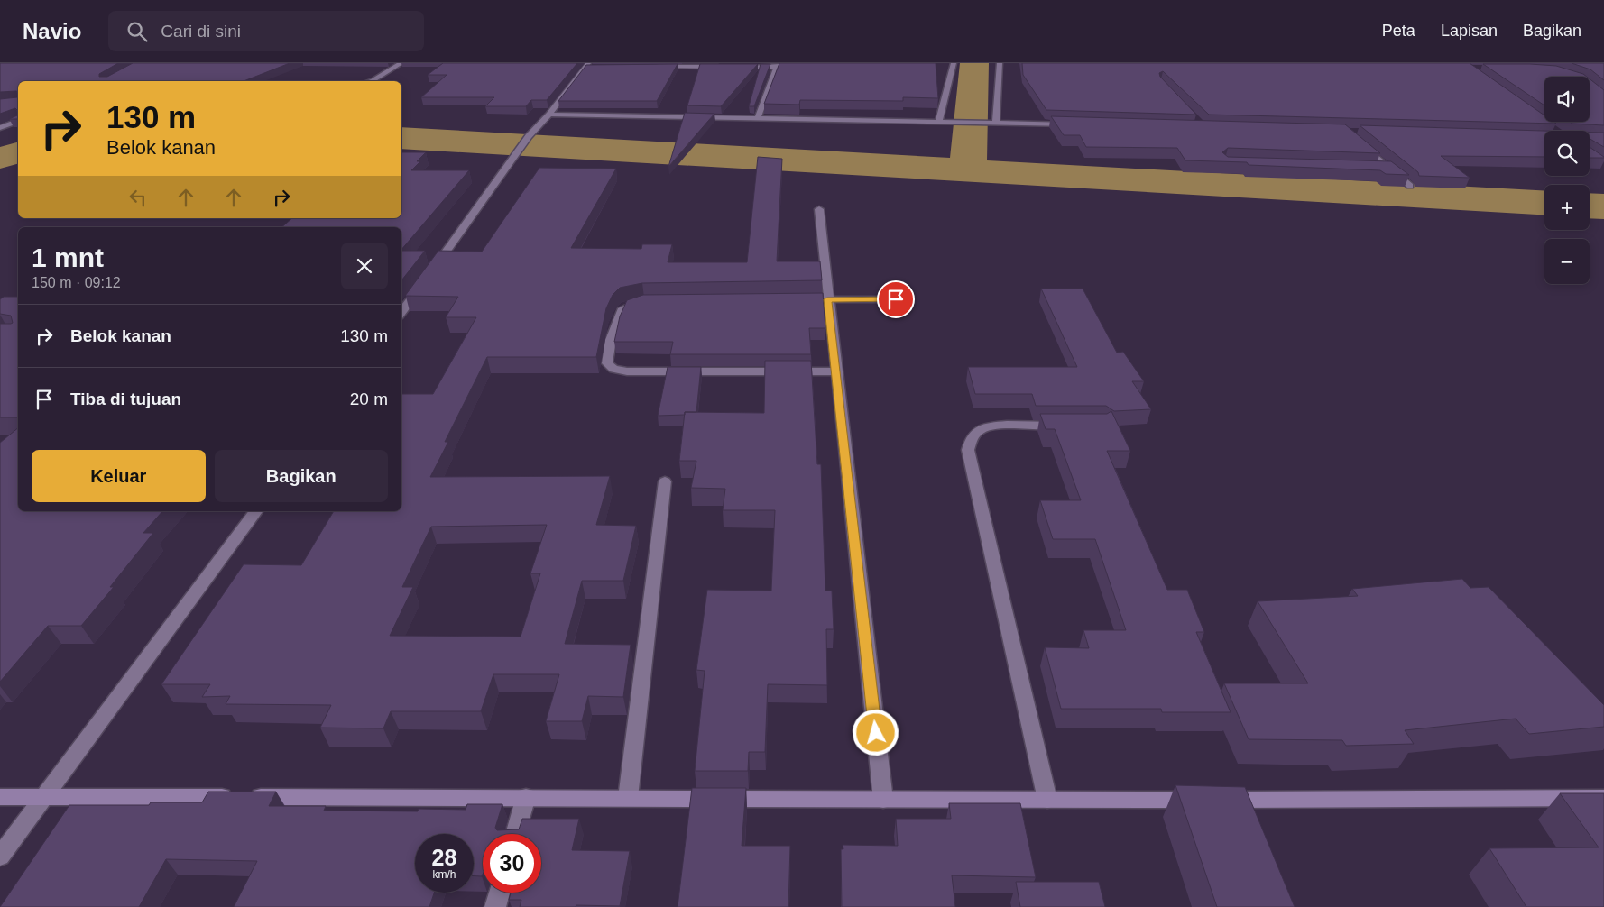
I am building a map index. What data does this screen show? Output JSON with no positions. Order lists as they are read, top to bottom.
{
  "page": {
    "header": "Navio",
    "search": "Cari di sini",
    "nav": ["Peta", "Lapisan", "Bagikan"],
    "map_buttons": ["+", "−"],
    "turn": ["130 m", "Belok kanan"],
    "heading": ["1 mnt", "150 m · 09:12"],
    "list": [
      {
        "name": "Belok kanan",
        "value": "130 m"
      },
      {
        "name": "Tiba di tujuan",
        "value": "20 m"
      }
    ],
    "buttons": ["Keluar", "Bagikan"],
    "speed": "28 km/h",
    "limit": "30"
  }
}
